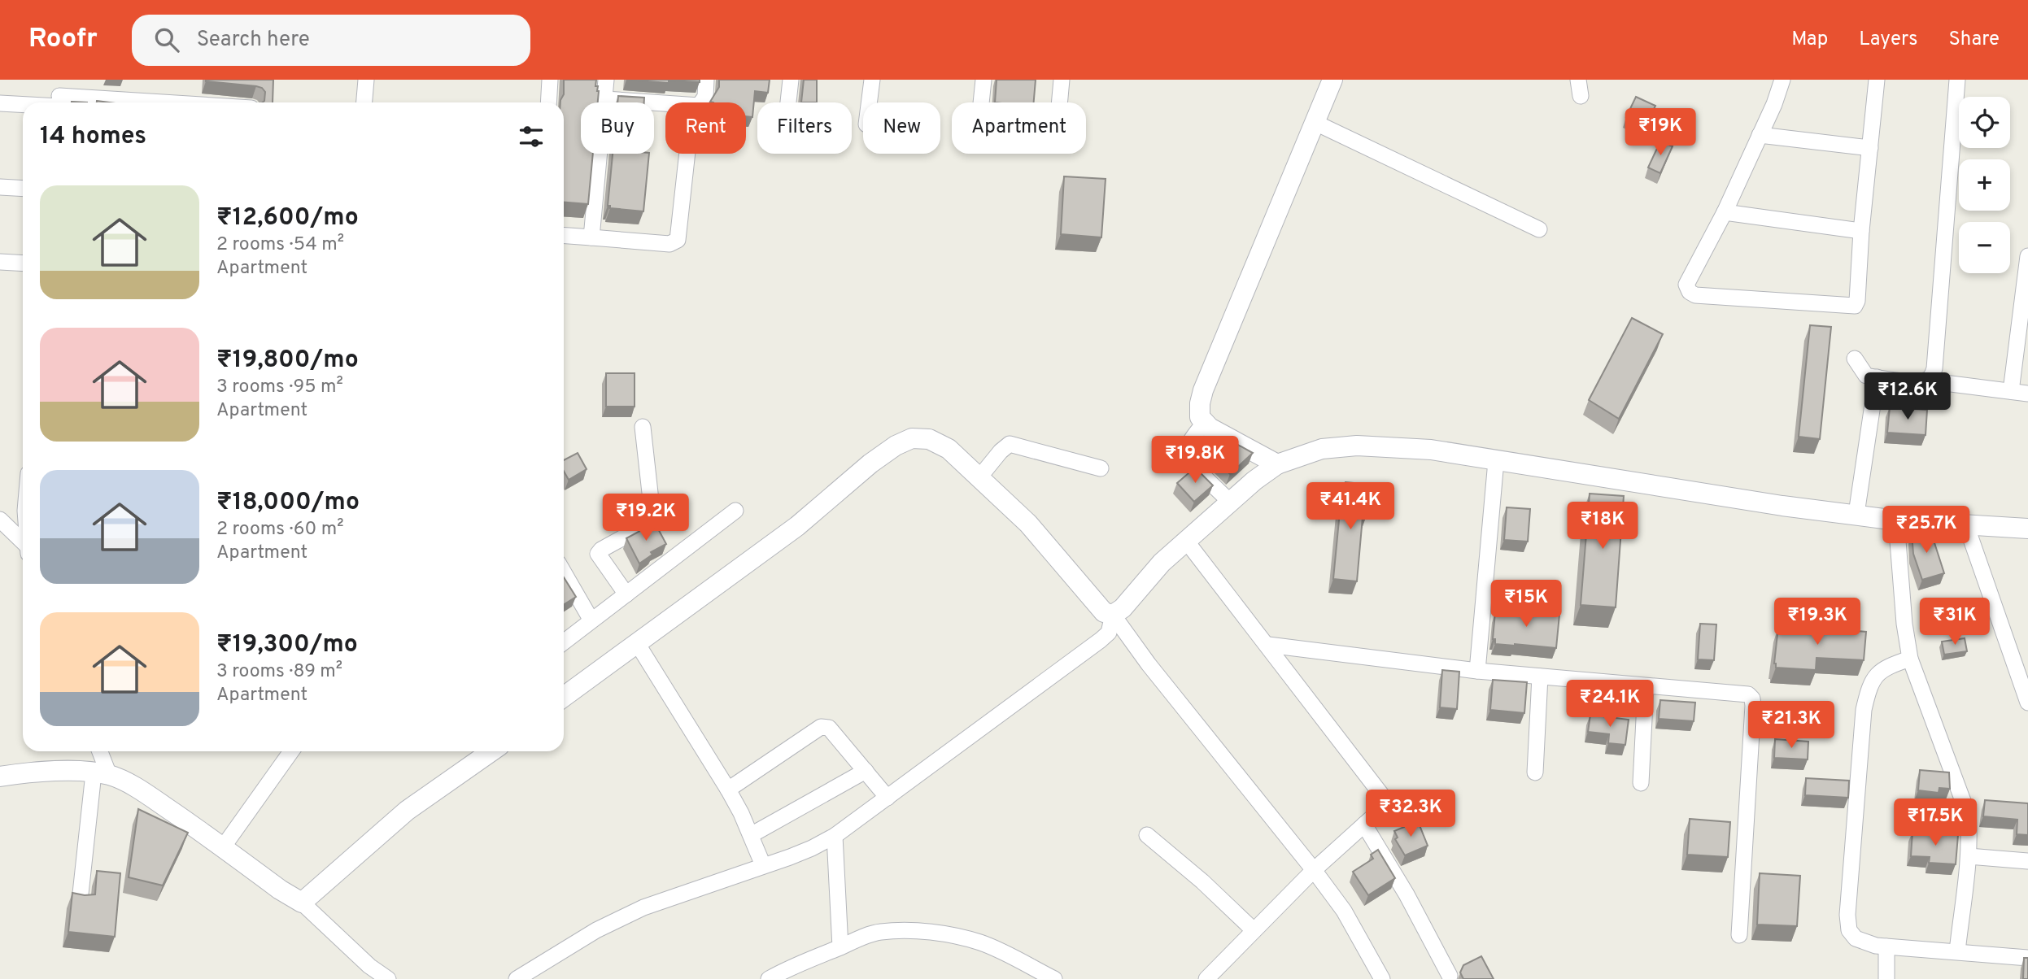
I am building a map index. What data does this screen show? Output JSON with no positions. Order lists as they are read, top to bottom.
{
  "page": {
    "header": "Roofr",
    "search": "Search here",
    "nav": ["Map", "Layers", "Share"],
    "map_buttons": ["+", "−"],
    "chip": [
      "Buy",
      "Rent",
      "Filters",
      "New",
      "Apartment"
    ],
    "heading": "14 homes",
    "price": [
      "₹19K",
      "₹12.6K",
      "₹19.8K",
      "₹41.4K",
      "₹19.2K",
      "₹18K",
      "₹25.7K",
      "₹15K",
      "₹19.3K",
      "₹31K",
      "₹24.1K",
      "₹21.3K",
      "₹32.3K",
      "₹17.5K"
    ],
    "list": [
      {
        "name": "₹12,600/mo",
        "note": "2 rooms · 54 m² · Apartment"
      },
      {
        "name": "₹19,800/mo",
        "note": "3 rooms · 95 m² · Apartment"
      },
      {
        "name": "₹18,000/mo",
        "note": "2 rooms · 60 m² · Apartment"
      },
      {
        "name": "₹19,300/mo",
        "note": "3 rooms · 89 m² · Apartment"
      }
    ]
  }
}
